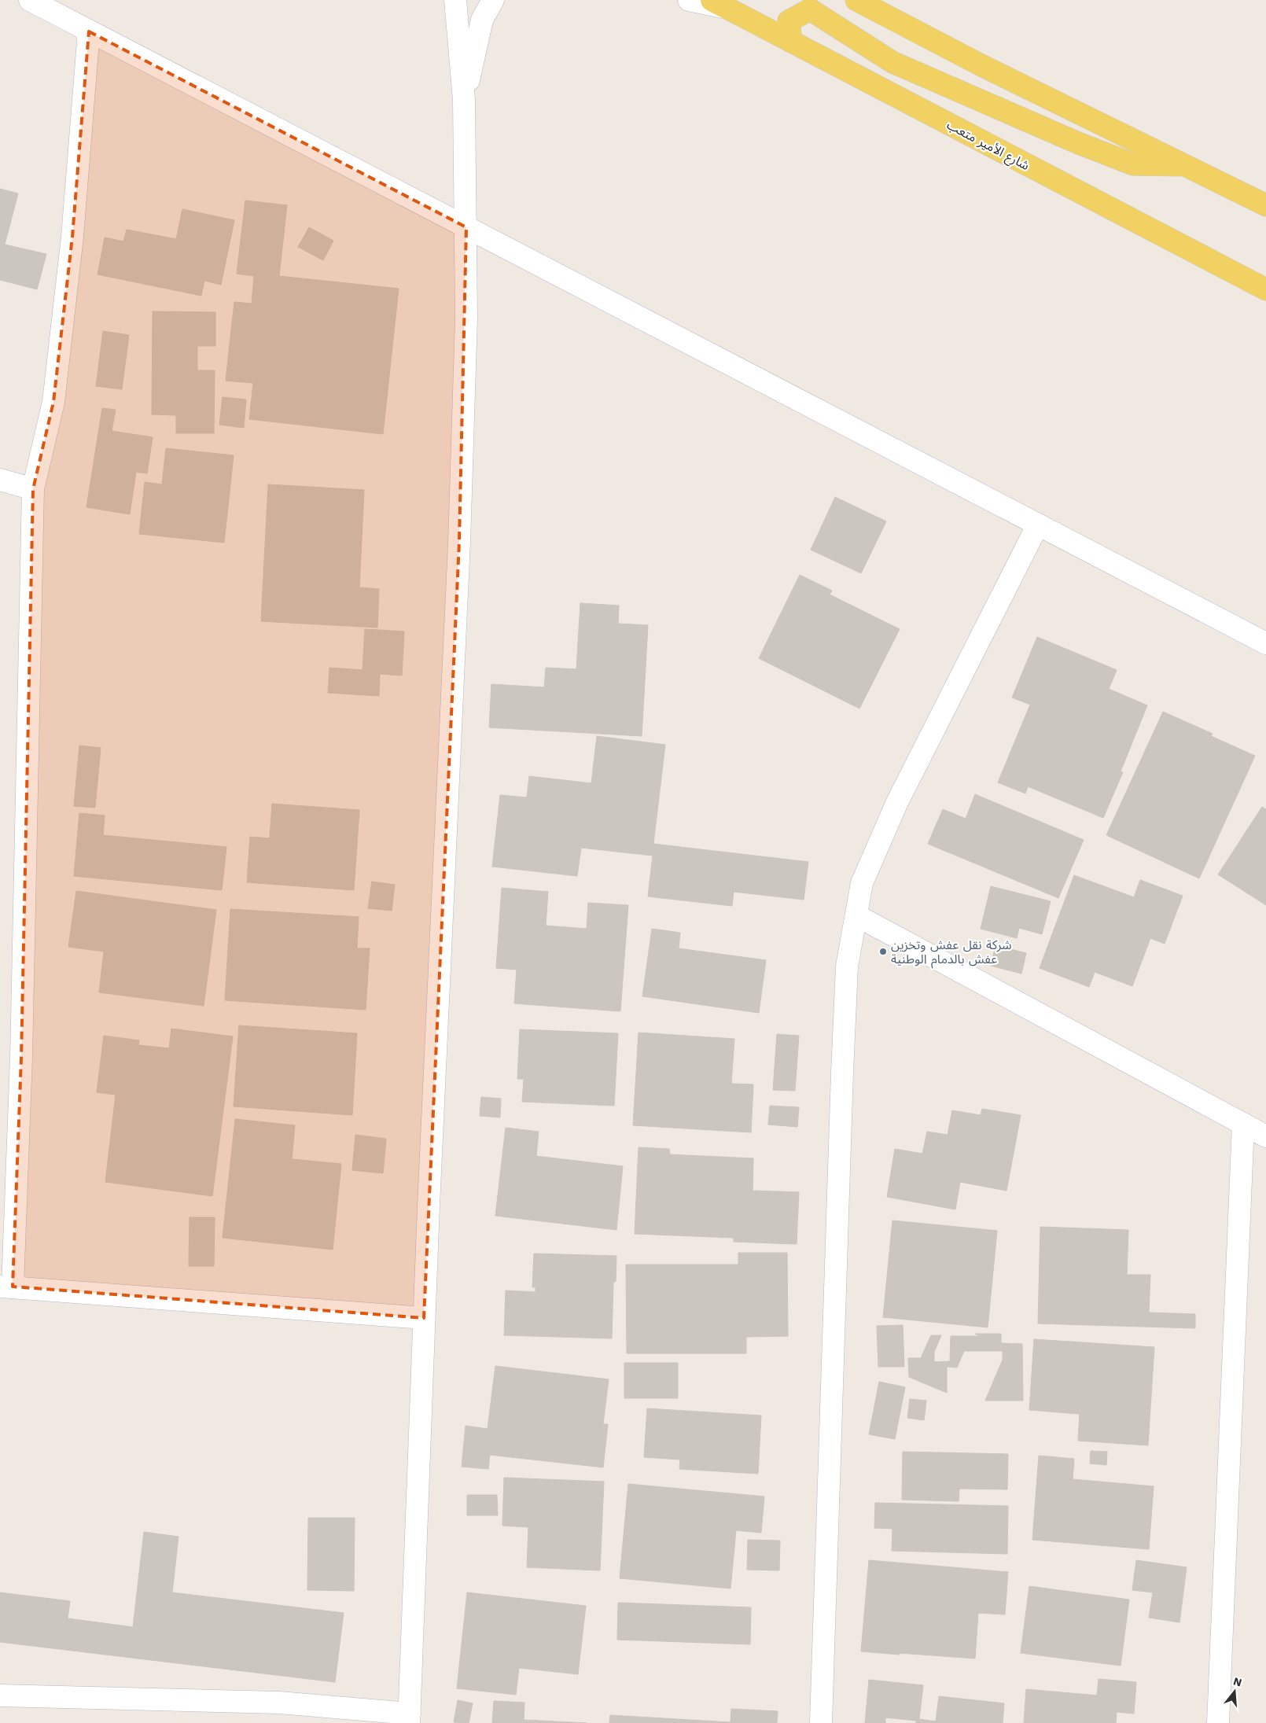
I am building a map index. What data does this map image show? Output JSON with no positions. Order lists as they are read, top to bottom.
{
  "streets": {
    "main road": ["شارع الأمير متعب"]
  },
  "places": ["شركة نقل عفش وتخزين عفش بالدمام الوطنية"],
  "north": "top"
}
